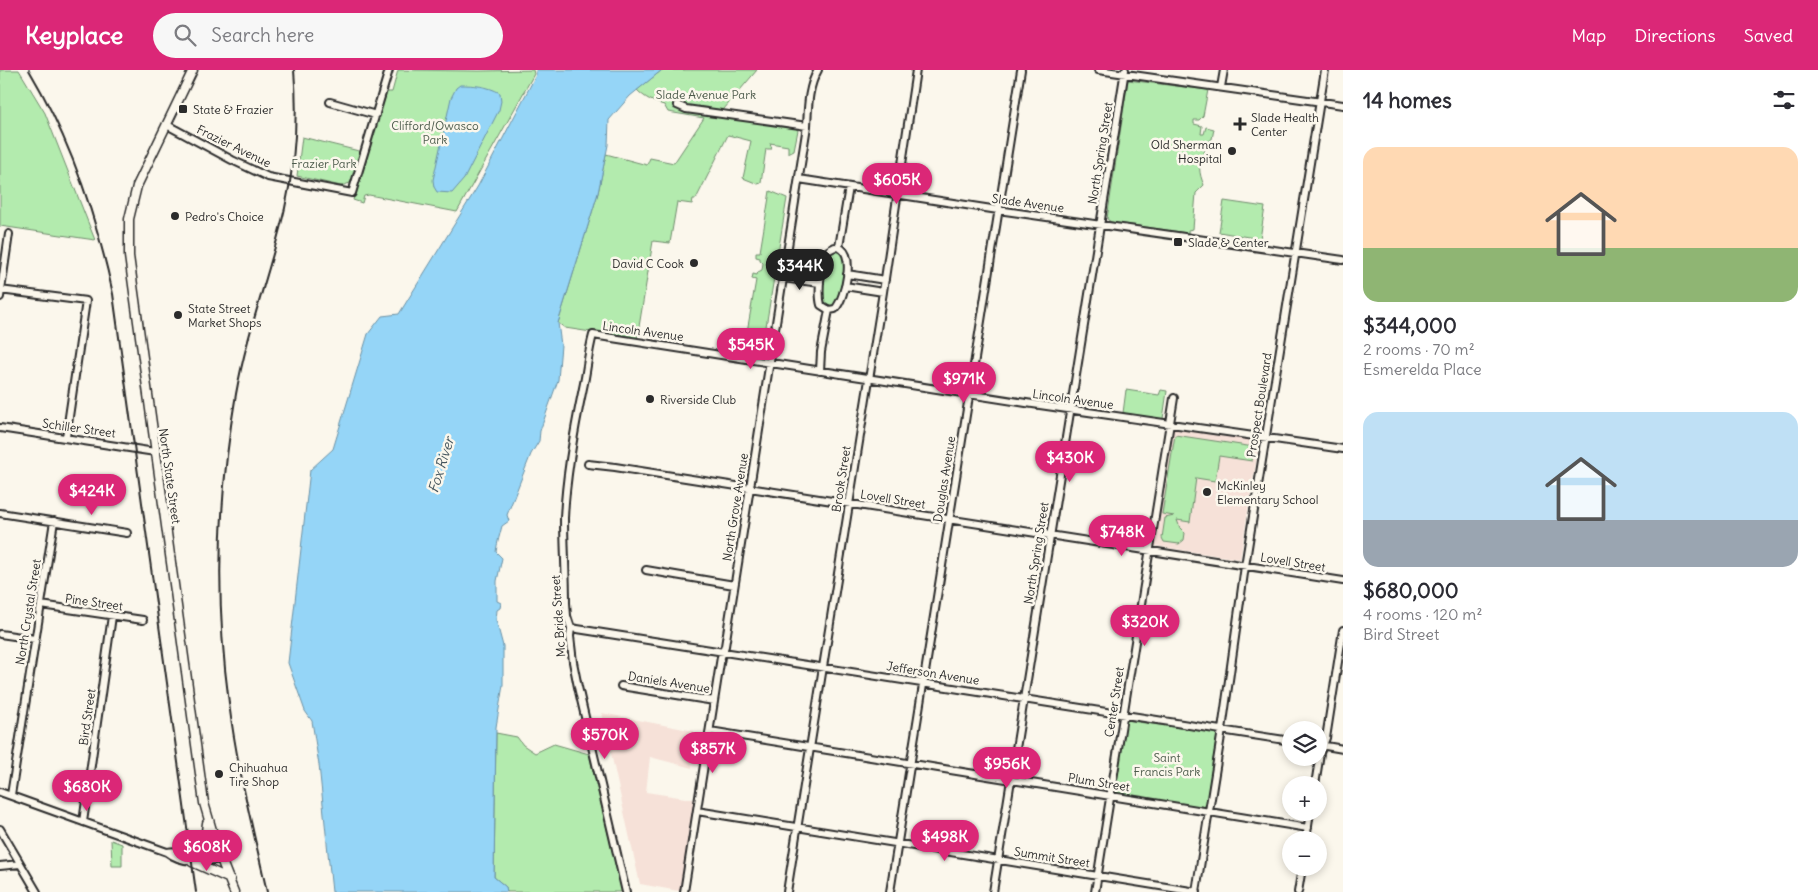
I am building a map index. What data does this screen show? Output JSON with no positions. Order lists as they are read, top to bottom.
{
  "streets": {
    "main road": ["North State Street"],
    "street": [
      "Frazier Avenue",
      "North Spring Street",
      "Slade Avenue",
      "Lincoln Avenue",
      "Prospect Boulevard",
      "Schiller Street",
      "Brook Street",
      "Douglas Avenue",
      "Lovell Street",
      "North Grove Avenue",
      "Pine Street",
      "North Crystal Street",
      "Mc Bride Street",
      "Jefferson Avenue",
      "Daniels Avenue",
      "Center Street",
      "Bird Street",
      "Plum Street",
      "Summit Street"
    ]
  },
  "crossings": [
    ["Frazier Avenue", "North State Street"],
    ["North Spring Street", "Slade Avenue"],
    ["North Spring Street", "Lincoln Avenue"],
    ["North Spring Street", "Lovell Street"],
    ["North Spring Street", "Jefferson Avenue"],
    ["North Spring Street", "Plum Street"],
    ["North Spring Street", "Summit Street"],
    ["Slade Avenue", "Prospect Boulevard"],
    ["Slade Avenue", "Brook Street"],
    ["Slade Avenue", "Douglas Avenue"],
    ["Slade Avenue", "North Grove Avenue"],
    ["Lincoln Avenue", "Prospect Boulevard"],
    ["Lincoln Avenue", "Brook Street"],
    ["Lincoln Avenue", "Douglas Avenue"],
    ["Lincoln Avenue", "North Grove Avenue"],
    ["Lincoln Avenue", "Mc Bride Street"],
    ["Lincoln Avenue", "Center Street"],
    ["Prospect Boulevard", "Lovell Street"],
    ["Prospect Boulevard", "Jefferson Avenue"],
    ["Prospect Boulevard", "Plum Street"],
    ["Prospect Boulevard", "Summit Street"],
    ["Schiller Street", "North State Street"],
    ["Brook Street", "Lovell Street"],
    ["Brook Street", "Jefferson Avenue"],
    ["Brook Street", "Plum Street"],
    ["Brook Street", "Summit Street"],
    ["Douglas Avenue", "Lovell Street"],
    ["Douglas Avenue", "Jefferson Avenue"],
    ["Douglas Avenue", "Plum Street"],
    ["Douglas Avenue", "Summit Street"],
    ["Lovell Street", "North Grove Avenue"],
    ["Lovell Street", "Center Street"],
    ["North Grove Avenue", "Jefferson Avenue"],
    ["North Grove Avenue", "Daniels Avenue"],
    ["North Grove Avenue", "Plum Street"],
    ["North Grove Avenue", "Summit Street"],
    ["Pine Street", "North Crystal Street"],
    ["Pine Street", "Bird Street"],
    ["Mc Bride Street", "Jefferson Avenue"],
    ["Jefferson Avenue", "Center Street"],
    ["Center Street", "Plum Street"],
    ["Center Street", "Summit Street"]
  ],
  "water": ["Fox River"],
  "parks": [
    "Slade Avenue Park",
    "Clifford/Owasco Park",
    "Frazier Park",
    "Saint Francis Park"
  ],
  "places": {
    "transit": ["State & Frazier", "Slade & Center"],
    "health": ["Slade Health Center"],
    "other": [
      "Old Sherman Hospital",
      "Pedro's Choice",
      "David C Cook",
      "State Street Market Shops",
      "Riverside Club",
      "McKinley Elementary School",
      "Chihuahua Tire Shop"
    ]
  },
  "page": {
    "header": "Keyplace",
    "search": "Search here",
    "nav": ["Map", "Directions", "Saved"],
    "heading": "14 homes",
    "list": [
      {
        "name": "$344,000",
        "note": "2 rooms · 70 m² · Esmerelda Place"
      },
      {
        "name": "$680,000",
        "note": "4 rooms · 120 m² · Bird Street"
      }
    ],
    "price": [
      "$605K",
      "$344K",
      "$545K",
      "$971K",
      "$430K",
      "$424K",
      "$748K",
      "$320K",
      "$570K",
      "$857K",
      "$956K",
      "$680K",
      "$498K",
      "$608K"
    ],
    "map_buttons": ["+", "−"]
  }
}
